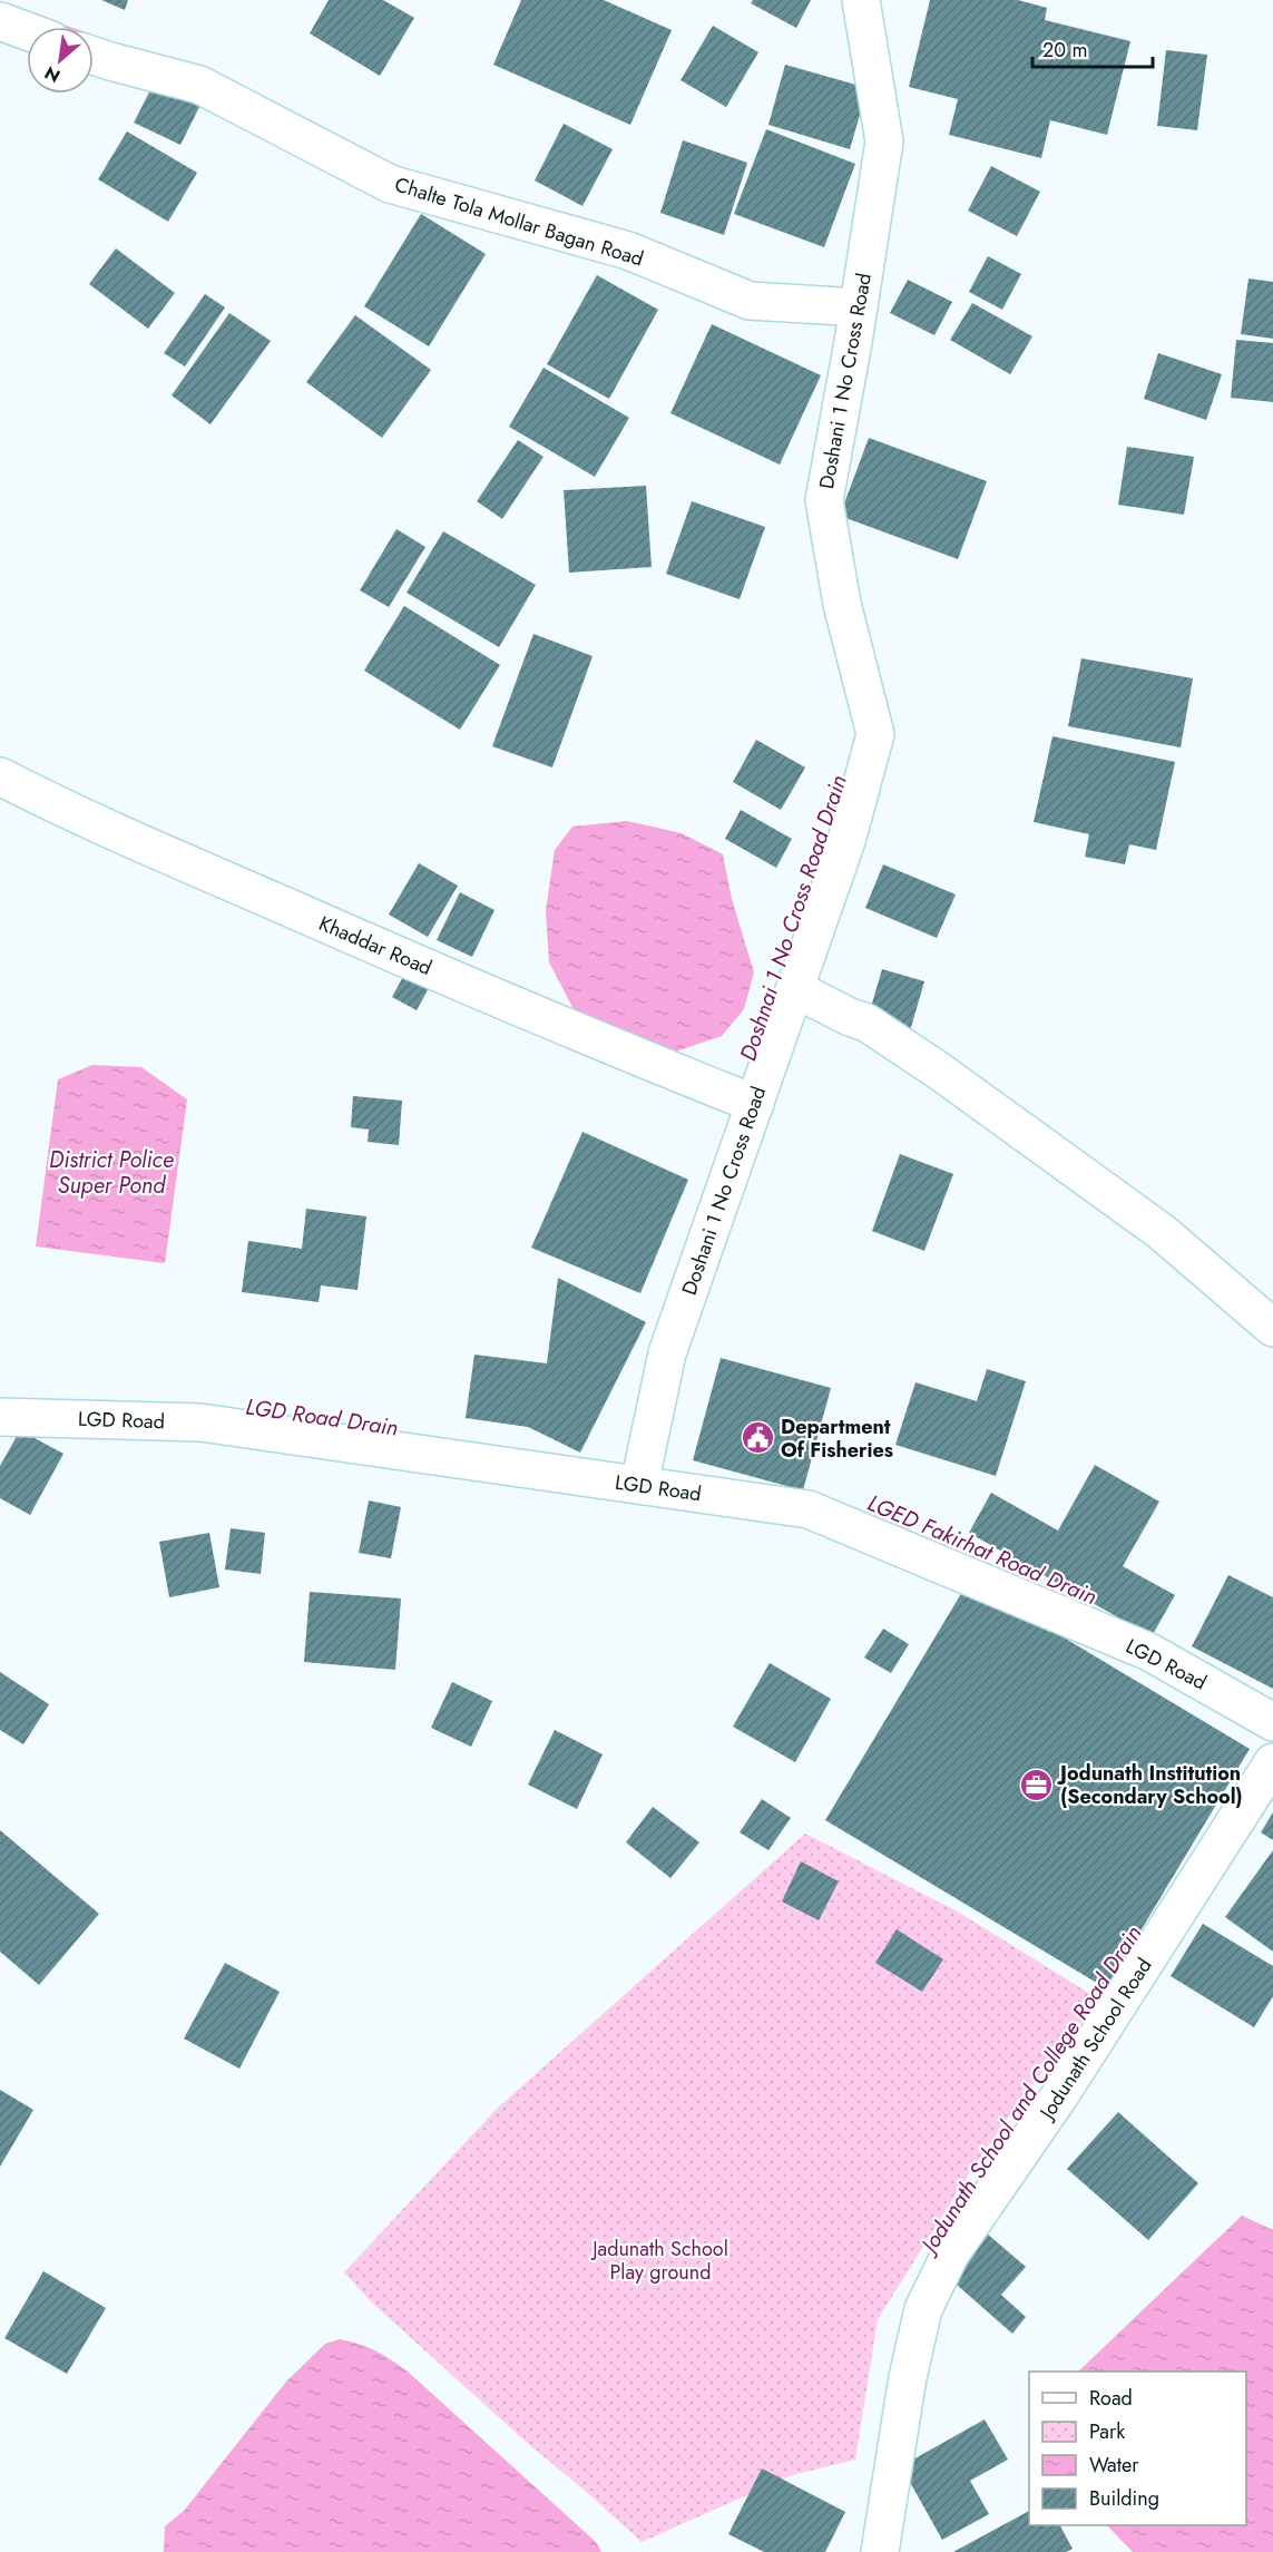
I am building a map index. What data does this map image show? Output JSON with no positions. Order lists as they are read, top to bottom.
{
  "streets": {
    "street": [
      "Chalte Tola Mollar Bagan Road",
      "Doshani 1 No Cross Road",
      "Khaddar Road",
      "LGD Road",
      "Jodunath School Road"
    ]
  },
  "crossings": [
    ["Chalte Tola Mollar Bagan Road", "Doshani 1 No Cross Road"],
    ["Doshani 1 No Cross Road", "Khaddar Road"],
    ["Doshani 1 No Cross Road", "LGD Road"]
  ],
  "water": [
    "Doshnai 1 No Cross Road Drain",
    "District Police Super Pond",
    "LGD Road Drain",
    "LGED Fakirhat Road Drain",
    "Jodunath School and College Road Drain"
  ],
  "parks": ["Jadunath School Play ground"],
  "places": {
    "public building": ["Department Of Fisheries"],
    "office": ["Jodunath Institution (Secondary School)"]
  },
  "legend": [
    "Road",
    "Park",
    "Water",
    "Building"
  ],
  "scale_bar": "20 m",
  "north": "bottom left"
}
